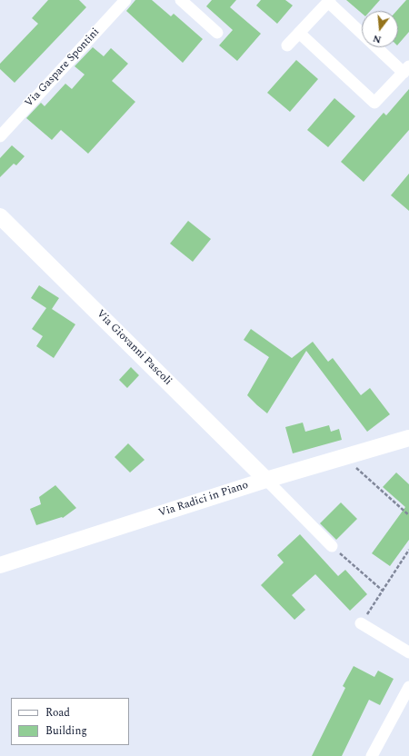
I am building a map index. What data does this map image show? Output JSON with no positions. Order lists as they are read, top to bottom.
{
  "streets": {
    "street": ["Via Gaspare Spontini", "Via Giovanni Pascoli", "Via Radici in Piano"]
  },
  "crossings": [
    ["Via Giovanni Pascoli", "Via Radici in Piano"]
  ],
  "legend": ["Road", "Building"],
  "north": "bottom"
}
